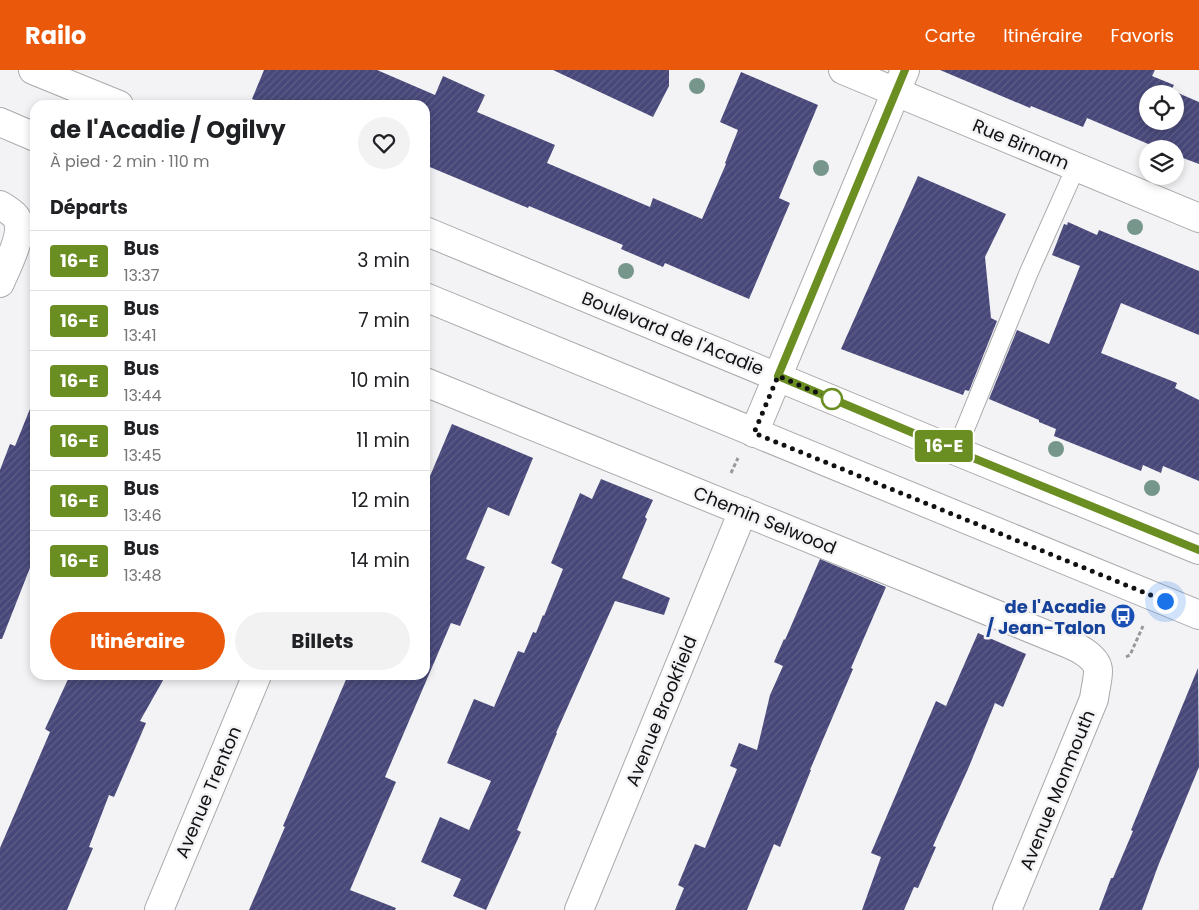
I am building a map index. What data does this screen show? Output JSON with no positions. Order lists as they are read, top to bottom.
{
  "streets": {
    "street": [
      "Rue Birnam",
      "Boulevard de l'Acadie",
      "Chemin Selwood",
      "Avenue Brookfield",
      "Avenue Monmouth",
      "Avenue Trenton"
    ]
  },
  "crossings": [
    ["Chemin Selwood", "Avenue Brookfield"],
    ["Chemin Selwood", "Avenue Monmouth"]
  ],
  "places": {
    "bus stop": ["de l'Acadie / Jean-Talon"]
  },
  "lines": ["bus line 16-E"],
  "page": {
    "header": "Railo",
    "nav": ["Carte", "Itinéraire", "Favoris"],
    "on_map": "16-E",
    "heading": [
      ["de l'Acadie / Ogilvy", "À pied · 2 min · 110 m"],
      "Départs"
    ],
    "list": [
      {
        "mark": "16-E",
        "name": "Bus",
        "note": "13:37",
        "value": "3 min"
      },
      {
        "mark": "16-E",
        "name": "Bus",
        "note": "13:41",
        "value": "7 min"
      },
      {
        "mark": "16-E",
        "name": "Bus",
        "note": "13:44",
        "value": "10 min"
      },
      {
        "mark": "16-E",
        "name": "Bus",
        "note": "13:45",
        "value": "11 min"
      },
      {
        "mark": "16-E",
        "name": "Bus",
        "note": "13:46",
        "value": "12 min"
      },
      {
        "mark": "16-E",
        "name": "Bus",
        "note": "13:48",
        "value": "14 min"
      }
    ],
    "buttons": ["Itinéraire", "Billets"]
  }
}
